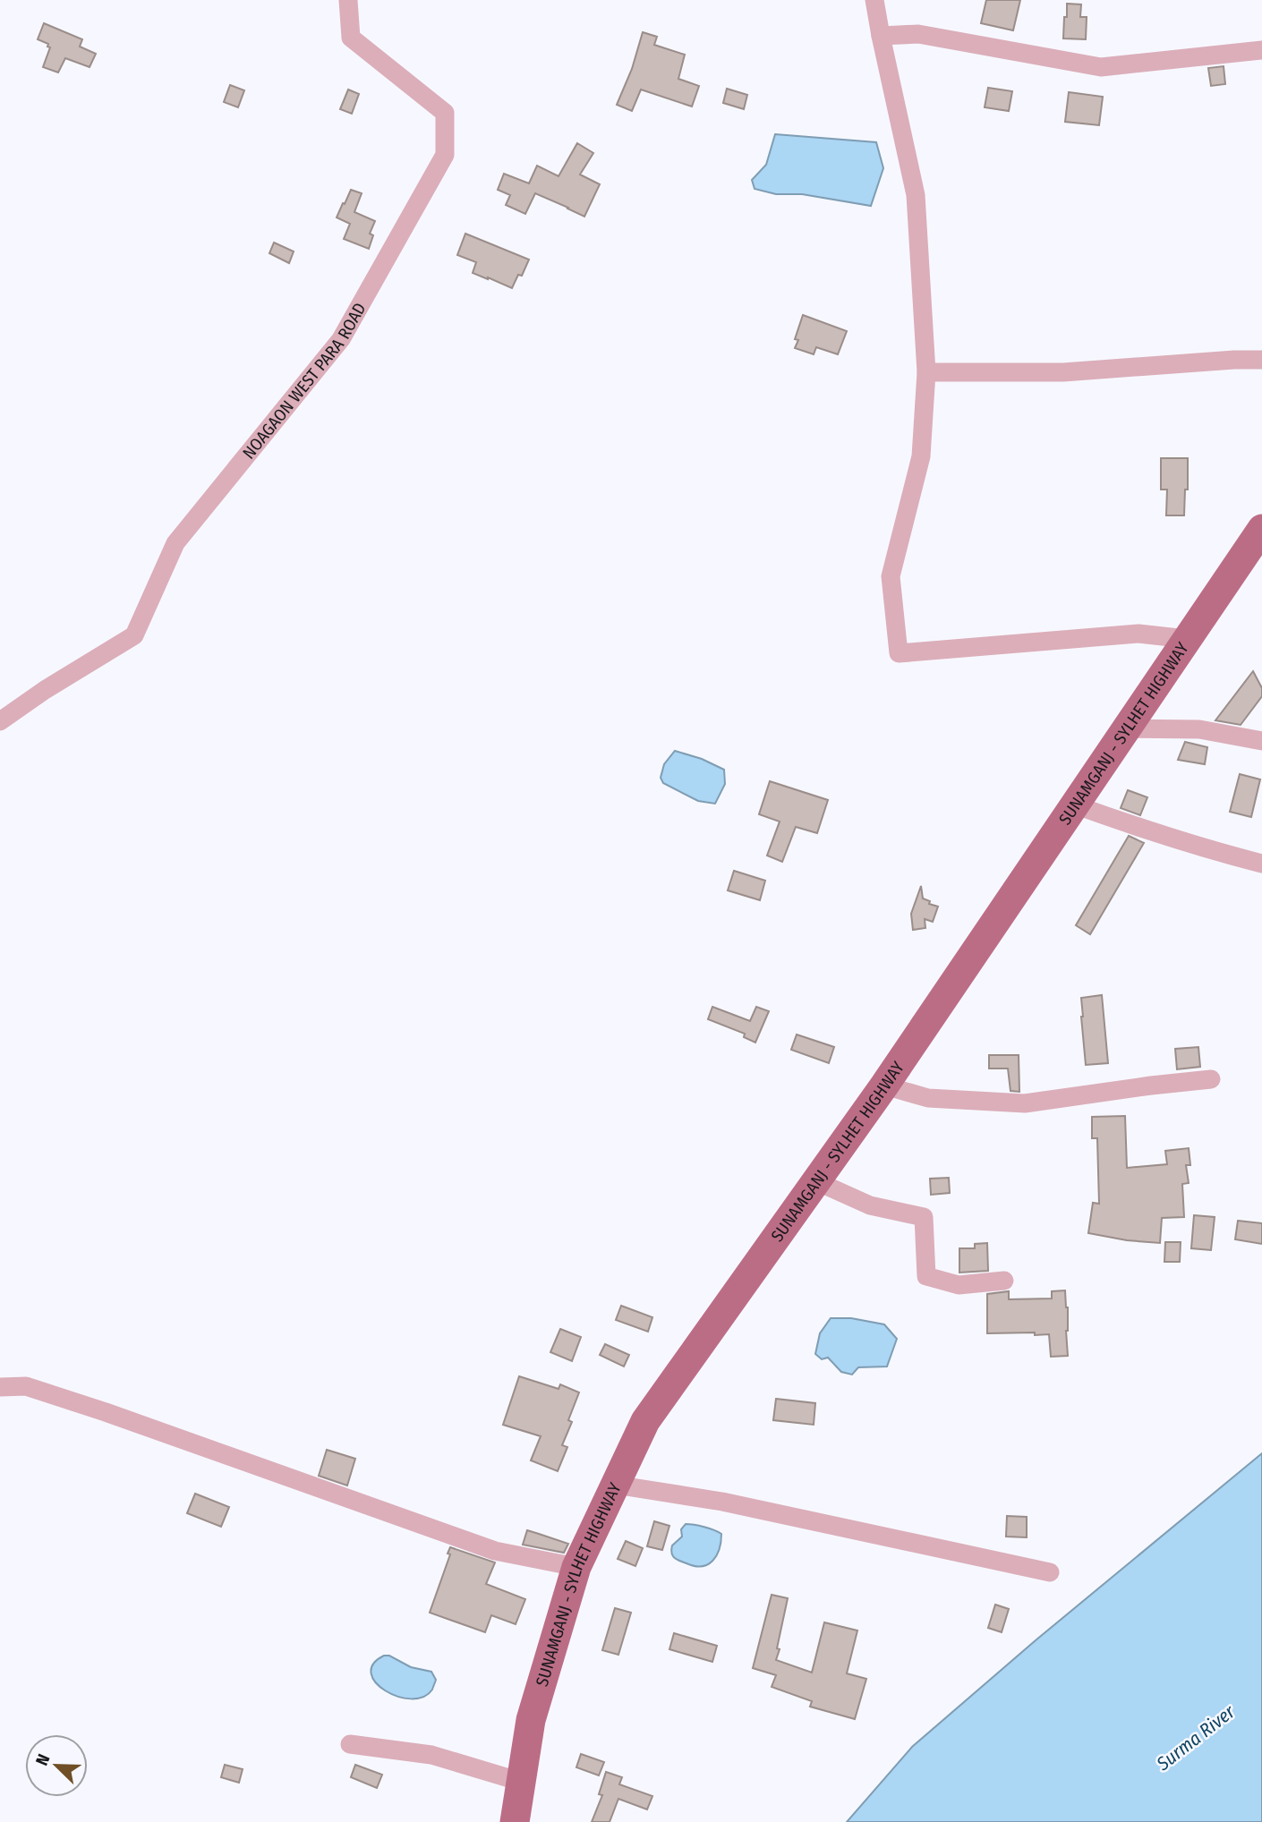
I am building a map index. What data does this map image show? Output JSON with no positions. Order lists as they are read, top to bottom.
{
  "streets": {
    "main road": ["SUNAMGANJ - SYLHET HIGHWAY"],
    "street": ["NOAGAON WEST PARA ROAD"]
  },
  "water": ["Surma River"],
  "north": "top left"
}
